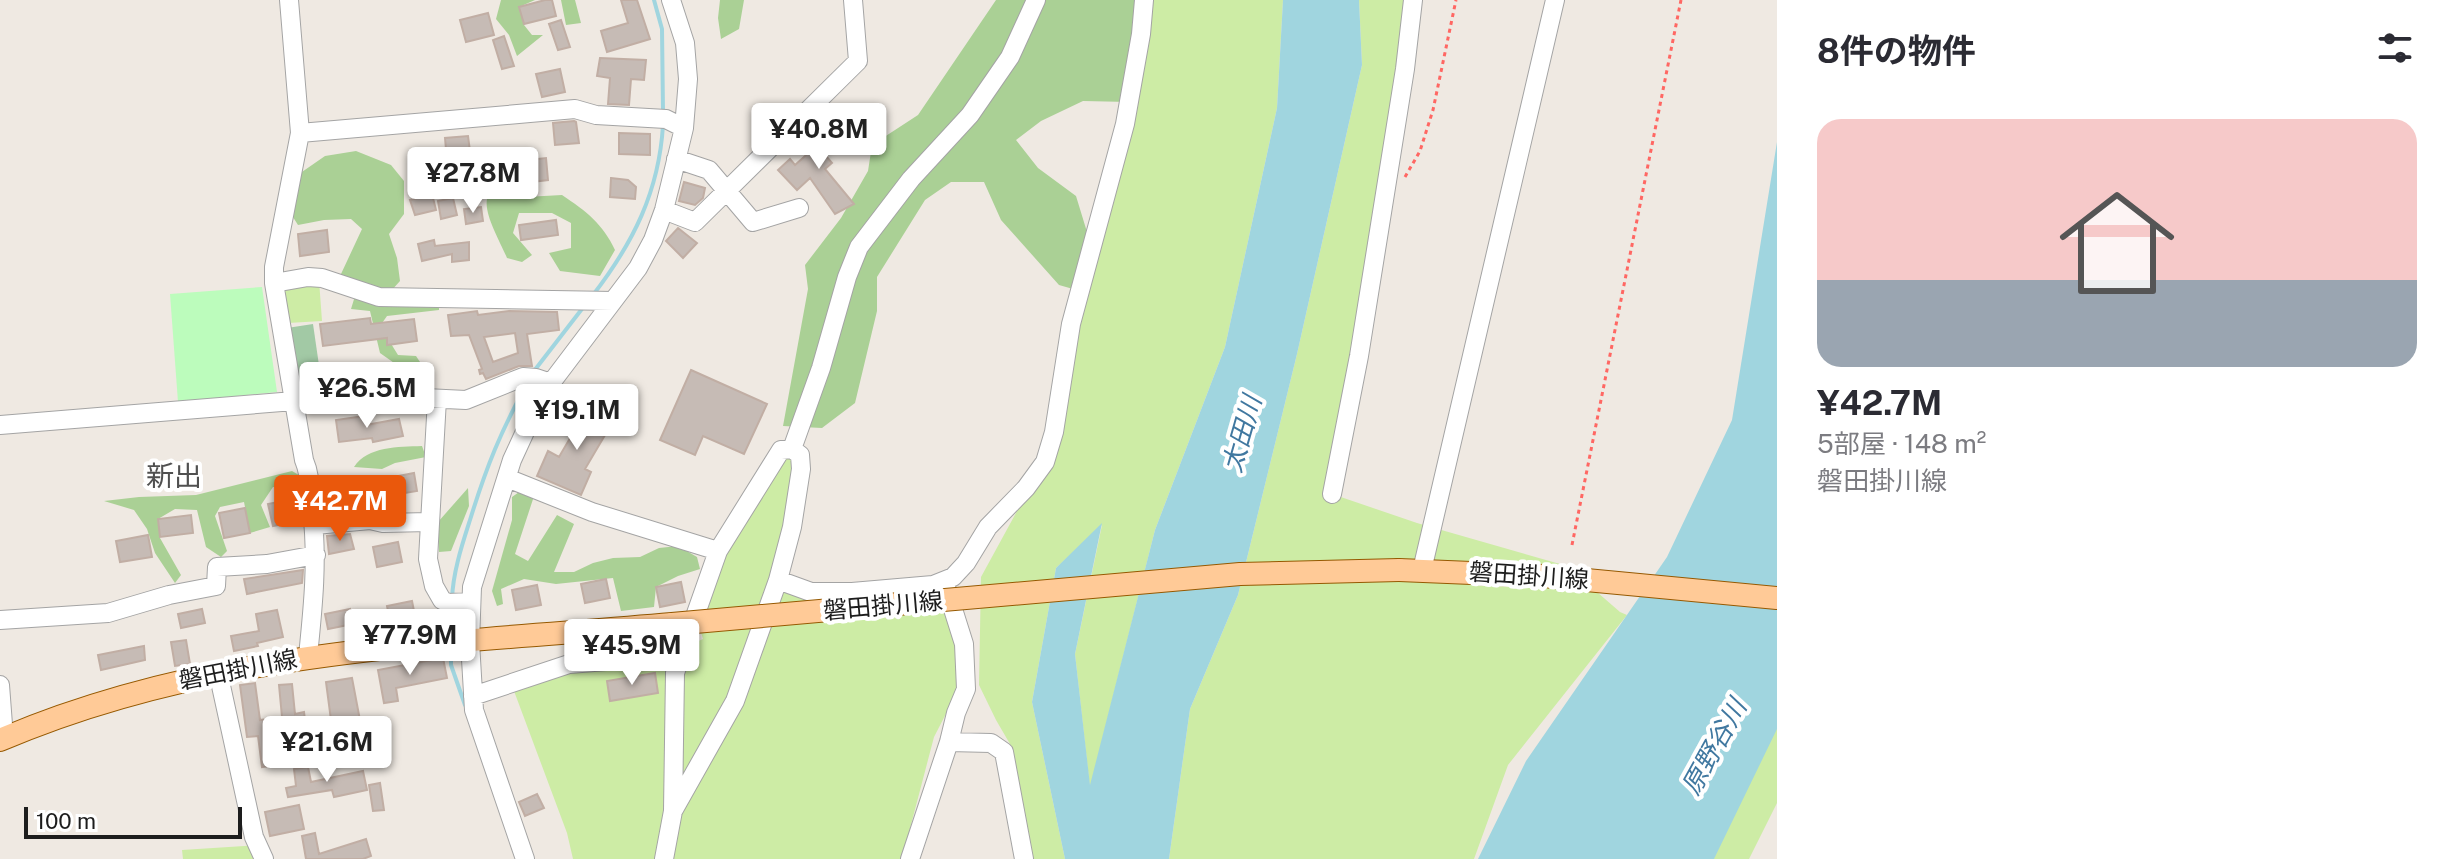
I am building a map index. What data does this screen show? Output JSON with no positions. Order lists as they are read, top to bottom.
{
  "streets": {
    "main road": ["磐田掛川線"]
  },
  "districts": ["新出"],
  "water": ["太田川", "原野谷川"],
  "scale_bar": "100 m",
  "page": {
    "heading": "8件の物件",
    "list": [
      {
        "name": "¥42.7M",
        "note": "5部屋 · 148 m² · 磐田掛川線"
      }
    ],
    "price": [
      "¥40.8M",
      "¥27.8M",
      "¥26.5M",
      "¥19.1M",
      "¥42.7M",
      "¥77.9M",
      "¥45.9M",
      "¥21.6M"
    ],
    "scale": "100 m"
  }
}
